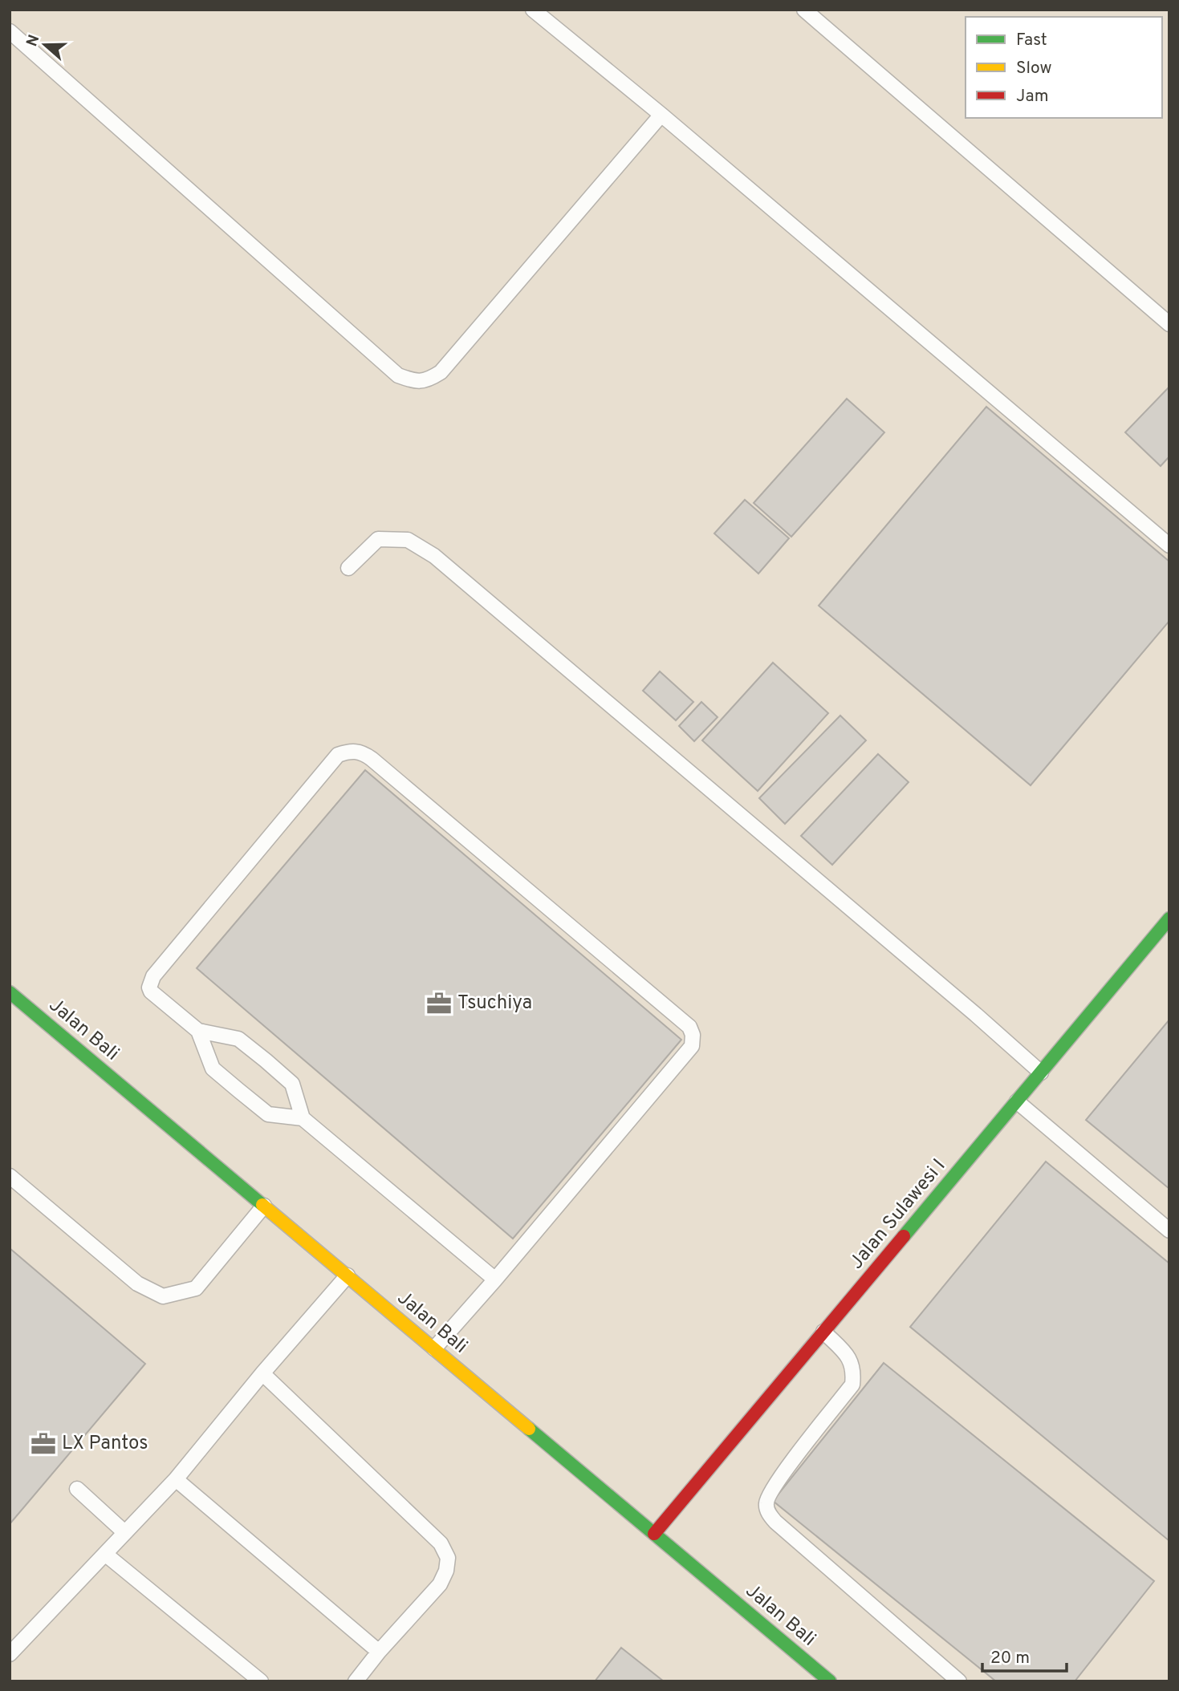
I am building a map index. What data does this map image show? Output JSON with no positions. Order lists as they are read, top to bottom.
{
  "streets": {
    "street": ["Jalan Bali", "Jalan Sulawesi I"]
  },
  "crossings": [
    ["Jalan Bali", "Jalan Sulawesi I"]
  ],
  "places": {
    "office": ["Tsuchiya", "LX Pantos"]
  },
  "legend": ["Fast", "Slow", "Jam"],
  "scale_bar": "20 m",
  "north": "left"
}
